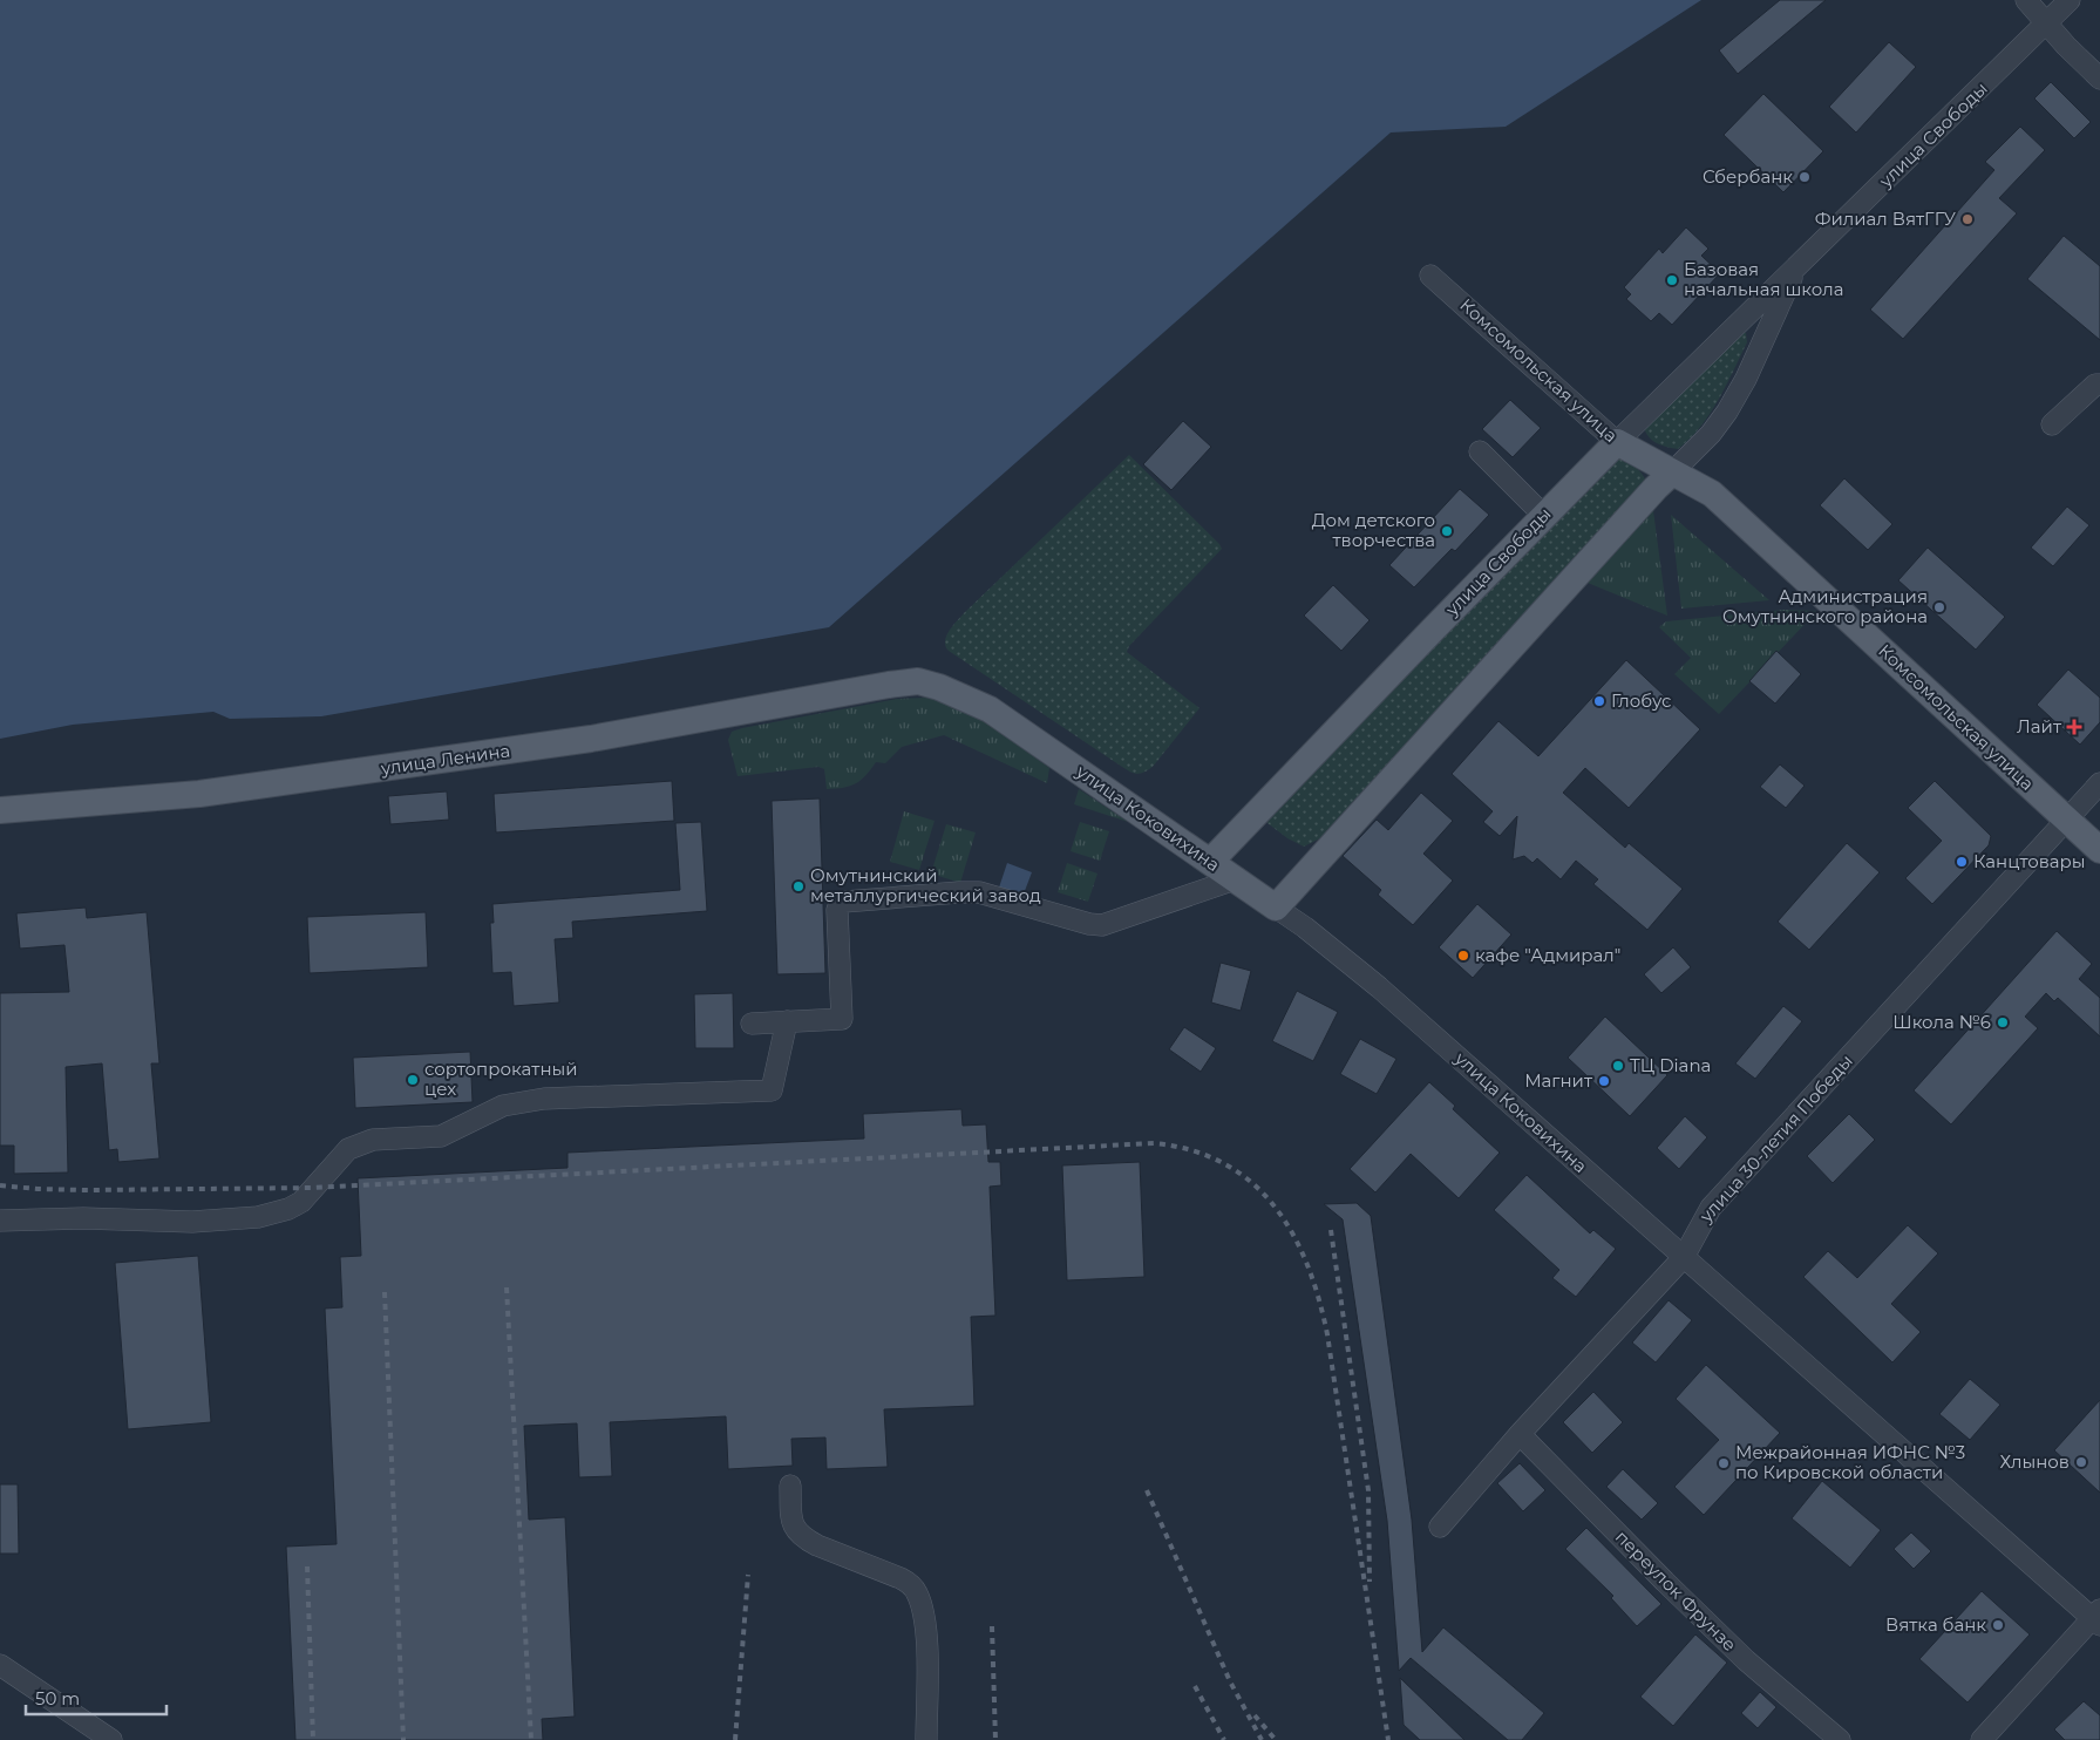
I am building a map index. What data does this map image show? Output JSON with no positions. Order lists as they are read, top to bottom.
{
  "streets": {
    "main road": [
      "улица Свободы",
      "Комсомольская улица",
      "улица Ленина",
      "улица Коковихина"
    ],
    "street": ["улица 30-летия Победы", "переулок Фрунзе"]
  },
  "crossings": [
    ["улица Свободы", "Комсомольская улица"],
    ["улица Свободы", "улица Коковихина"],
    ["Комсомольская улица", "улица 30-летия Победы"],
    ["улица Ленина", "улица Коковихина"],
    ["улица Коковихина", "улица 30-летия Победы"],
    ["улица 30-летия Победы", "переулок Фрунзе"]
  ],
  "places": {
    "other": [
      "Сбербанк",
      "Филиал ВятГГУ",
      "Базовая начальная школа",
      "Дом детского творчества",
      "Администрация Омутнинского района",
      "Глобус",
      "Канцтовары",
      "Омутнинский металлургический завод",
      "кафе \"Адмирал\"",
      "Школа №6",
      "ТЦ Diana",
      "сортопрокатный цех",
      "Магнит",
      "Хлынов",
      "Межрайонная ИФНС №3 по Кировской области",
      "Вятка банк"
    ],
    "health": ["Лайт"]
  },
  "scale_bar": "50 m"
}
